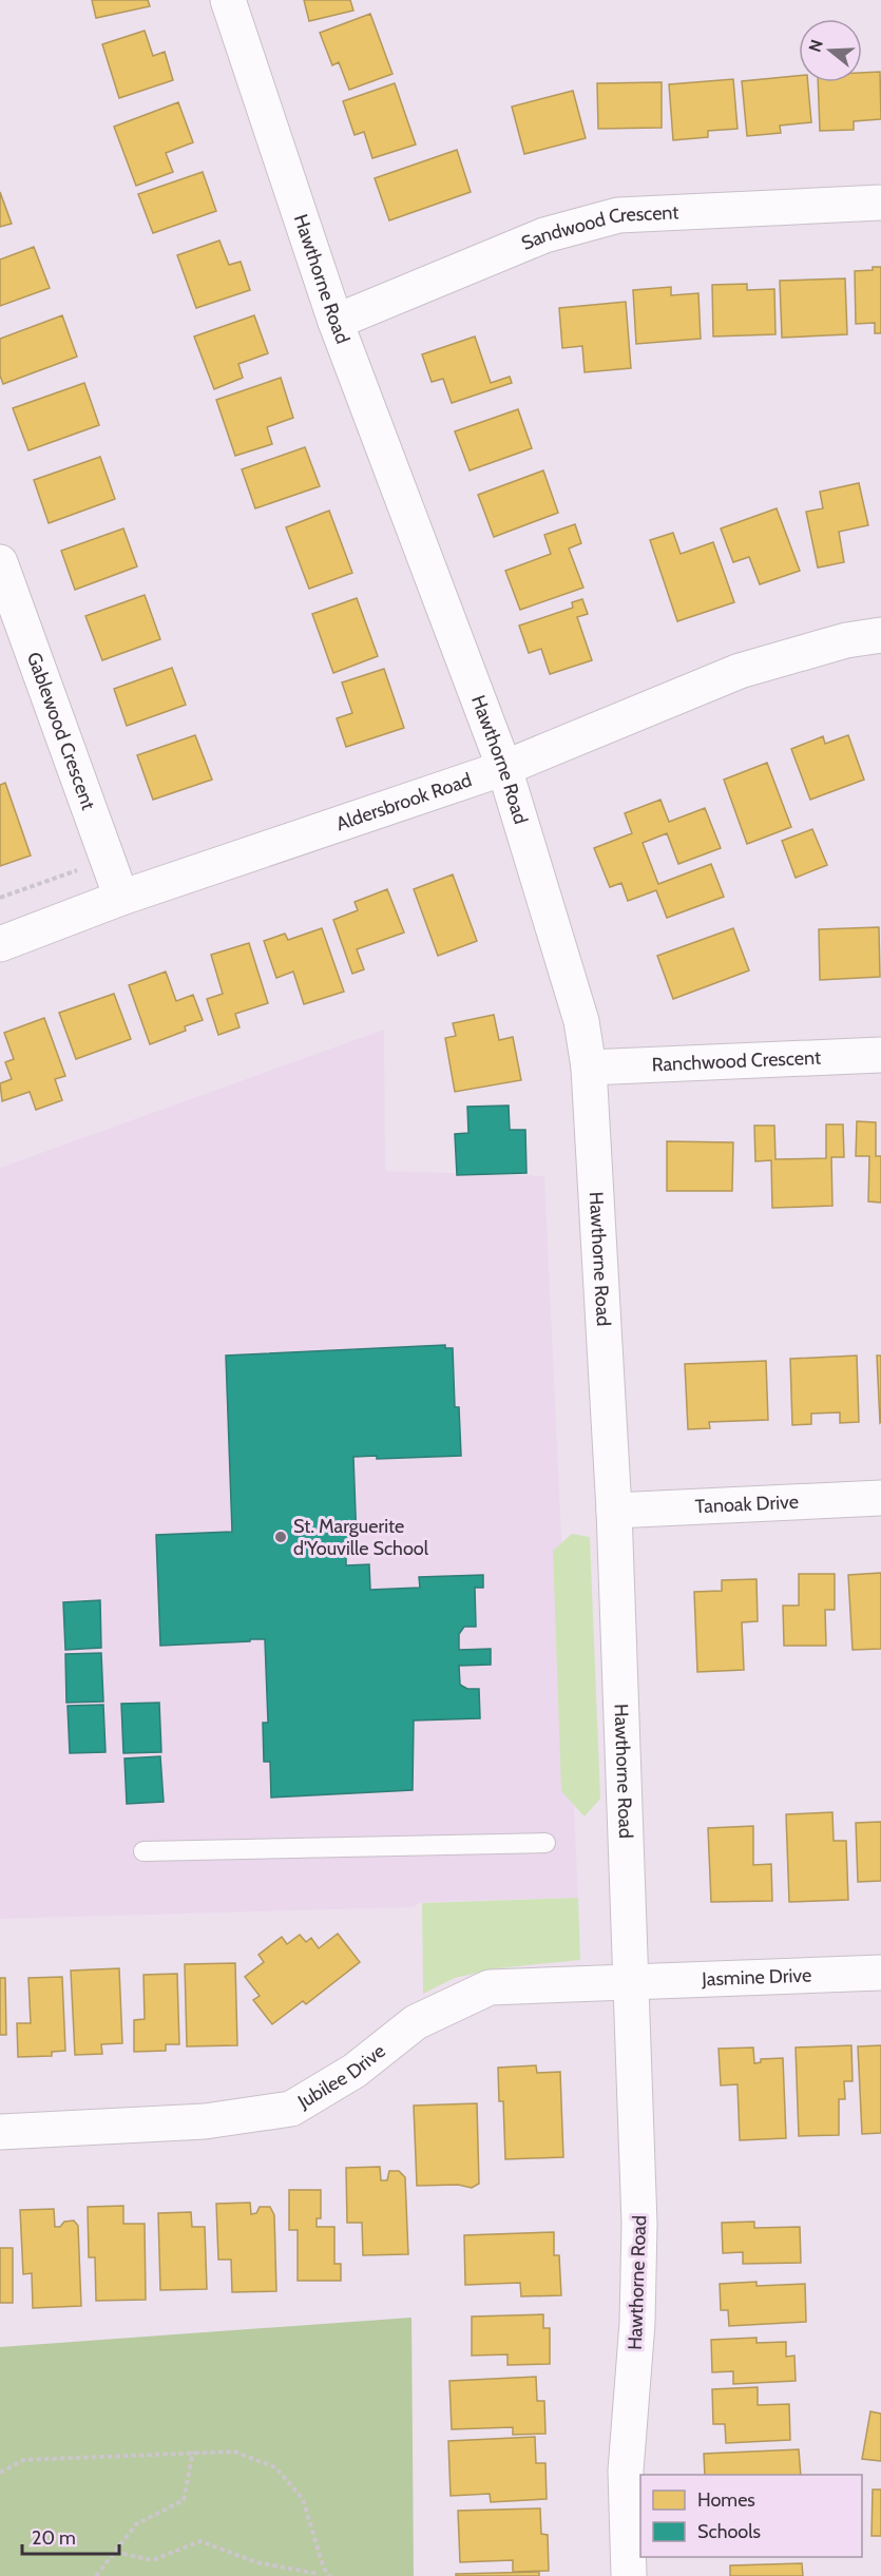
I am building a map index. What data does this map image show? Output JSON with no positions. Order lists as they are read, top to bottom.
{
  "streets": {
    "street": [
      "Sandwood Crescent",
      "Hawthorne Road",
      "Gablewood Crescent",
      "Aldersbrook Road",
      "Ranchwood Crescent",
      "Tanoak Drive",
      "Jasmine Drive",
      "Jubilee Drive"
    ]
  },
  "crossings": [
    ["Sandwood Crescent", "Hawthorne Road"],
    ["Hawthorne Road", "Aldersbrook Road"],
    ["Hawthorne Road", "Ranchwood Crescent"],
    ["Hawthorne Road", "Tanoak Drive"],
    ["Hawthorne Road", "Jasmine Drive"],
    ["Hawthorne Road", "Jubilee Drive"],
    ["Gablewood Crescent", "Aldersbrook Road"],
    ["Jasmine Drive", "Jubilee Drive"]
  ],
  "places": ["St. Marguerite d'Youville School"],
  "legend": ["Homes", "Schools"],
  "scale_bar": "20 m",
  "north": "left"
}
